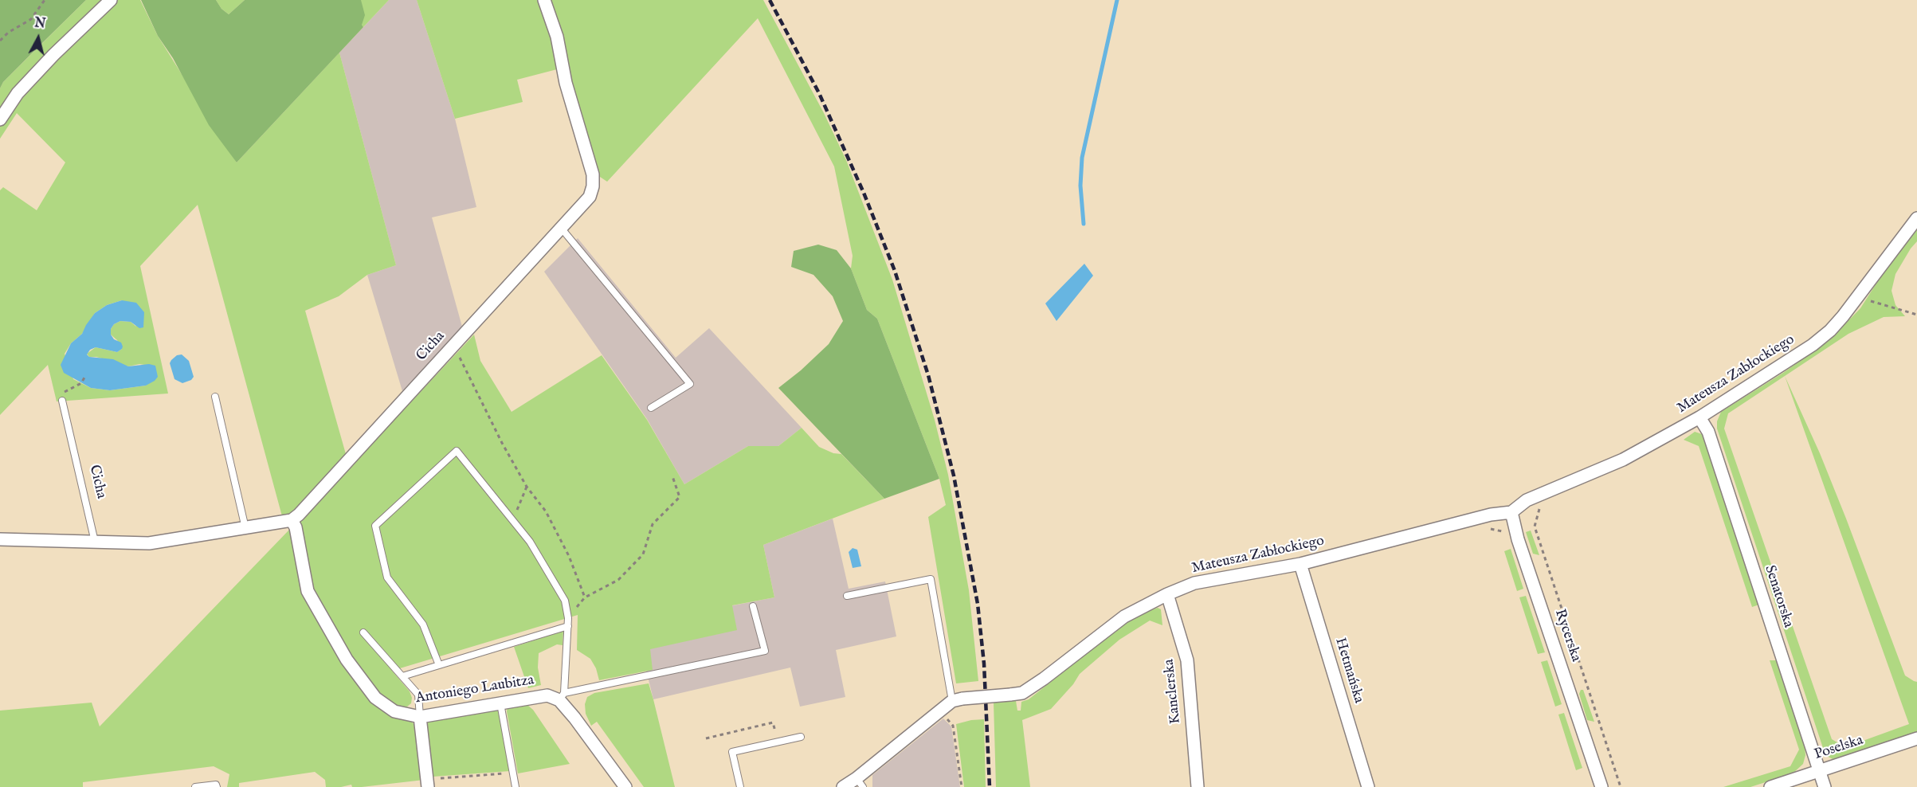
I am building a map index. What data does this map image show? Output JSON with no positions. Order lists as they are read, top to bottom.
{
  "streets": {
    "street": [
      "Cicha",
      "Mateusza Zabłockiego",
      "Senatorska",
      "Rycerska",
      "Hetmańska",
      "Antoniego Laubitza",
      "Kanclerska",
      "Poselska"
    ]
  },
  "crossings": [
    ["Cicha", "Antoniego Laubitza"],
    ["Mateusza Zabłockiego", "Senatorska"],
    ["Mateusza Zabłockiego", "Rycerska"],
    ["Mateusza Zabłockiego", "Hetmańska"],
    ["Mateusza Zabłockiego", "Kanclerska"],
    ["Senatorska", "Poselska"]
  ],
  "north": "top"
}
